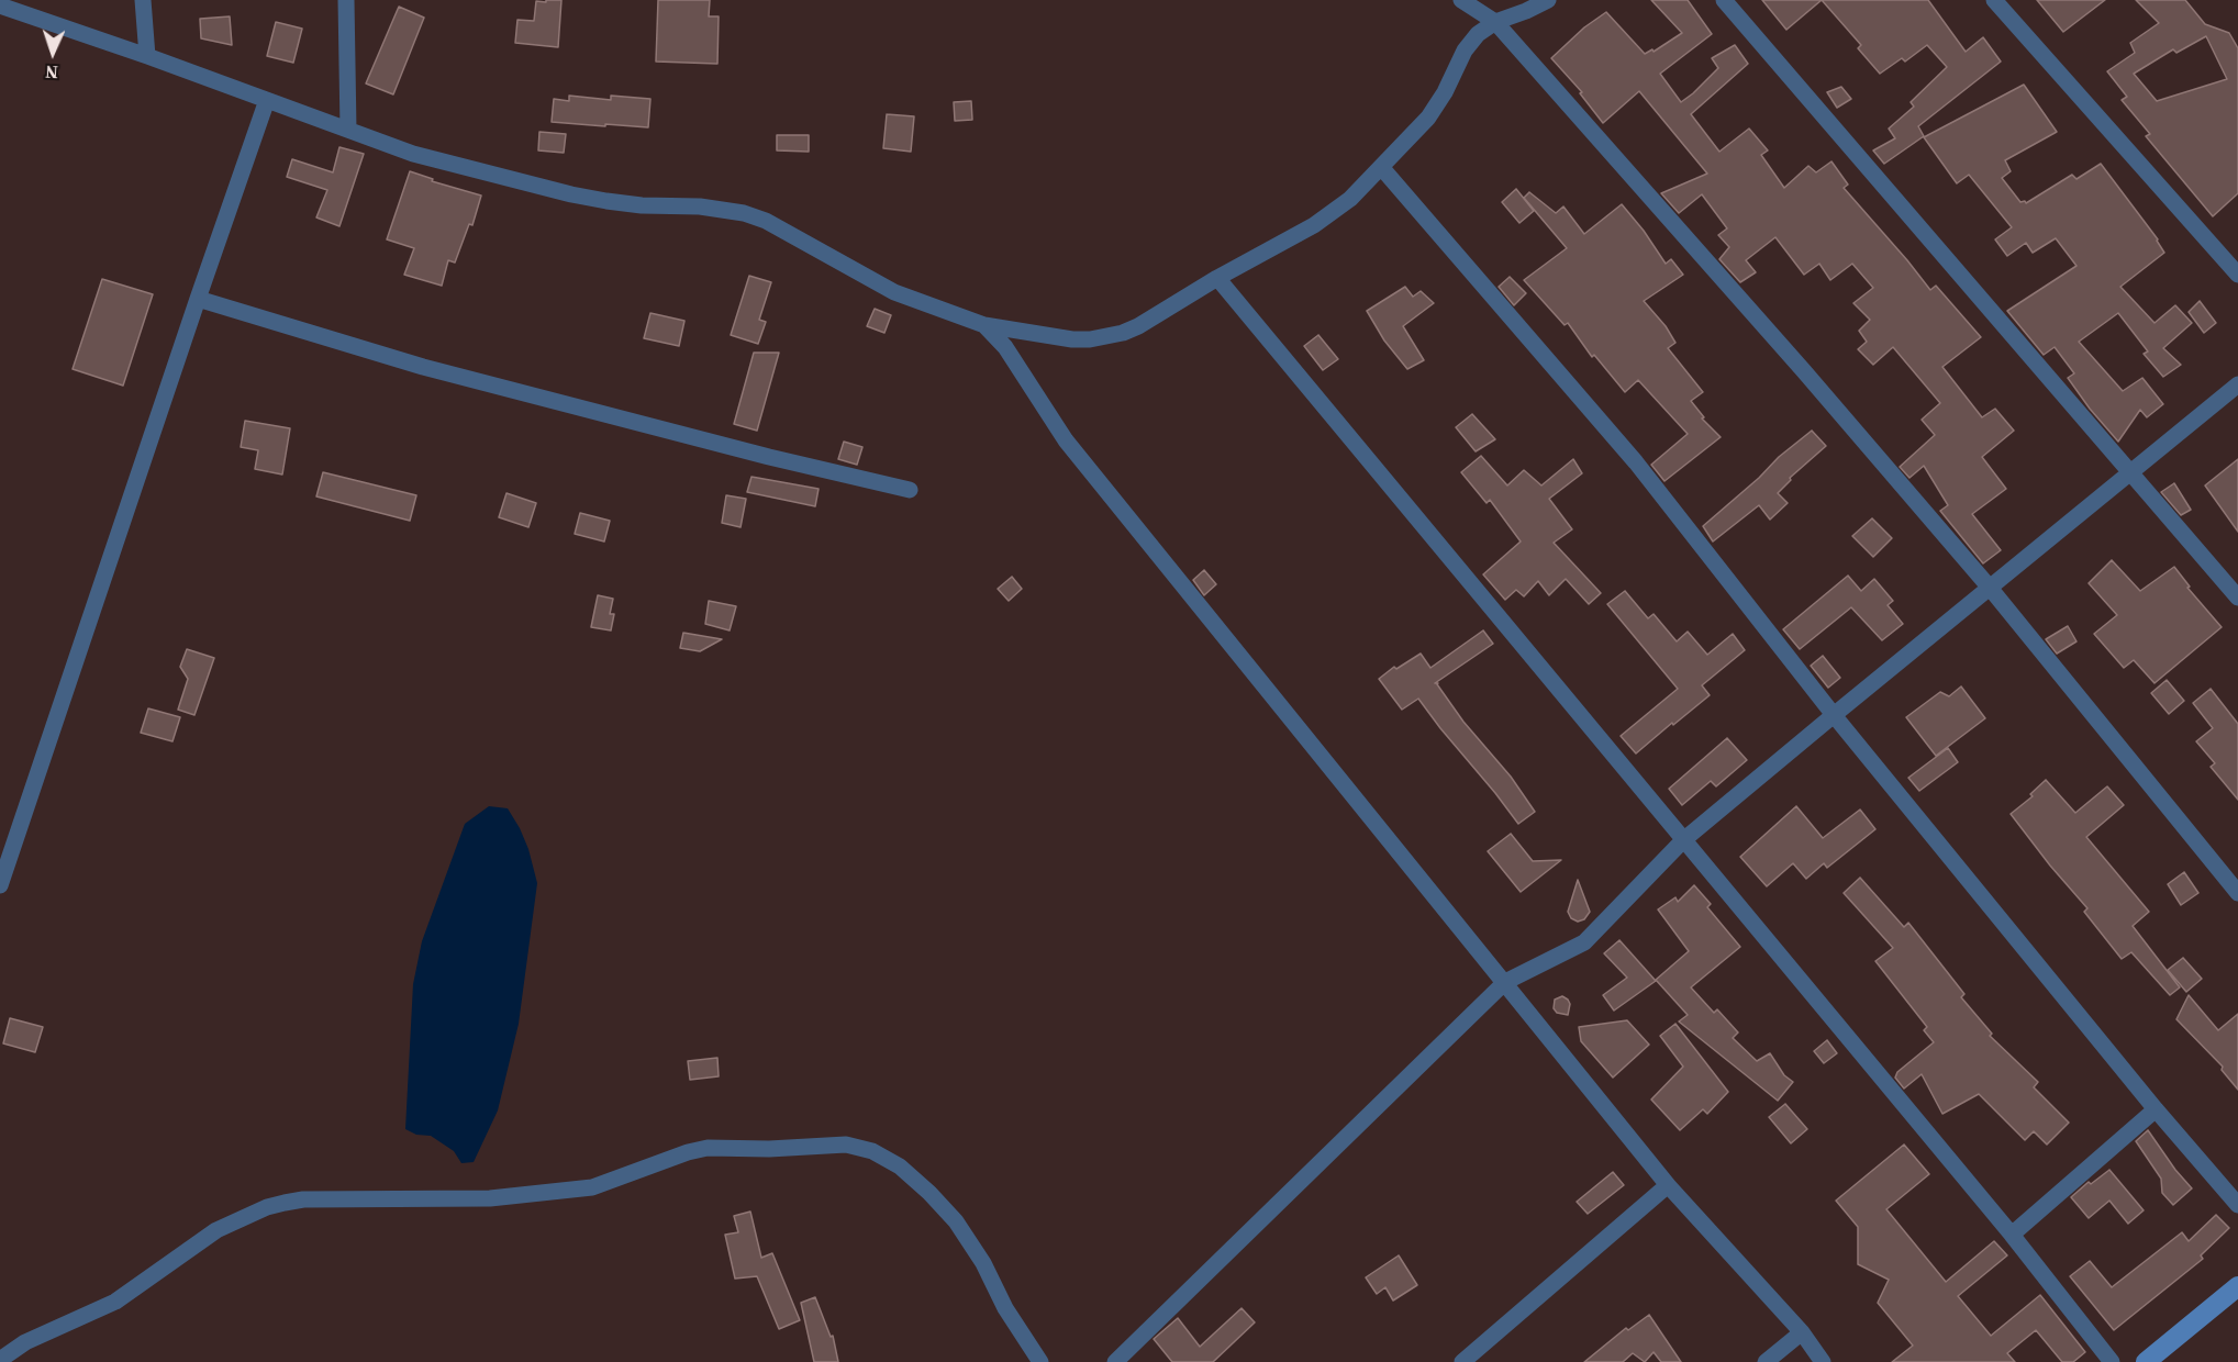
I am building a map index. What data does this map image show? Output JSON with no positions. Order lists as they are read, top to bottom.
{
  "north": "bottom"
}
